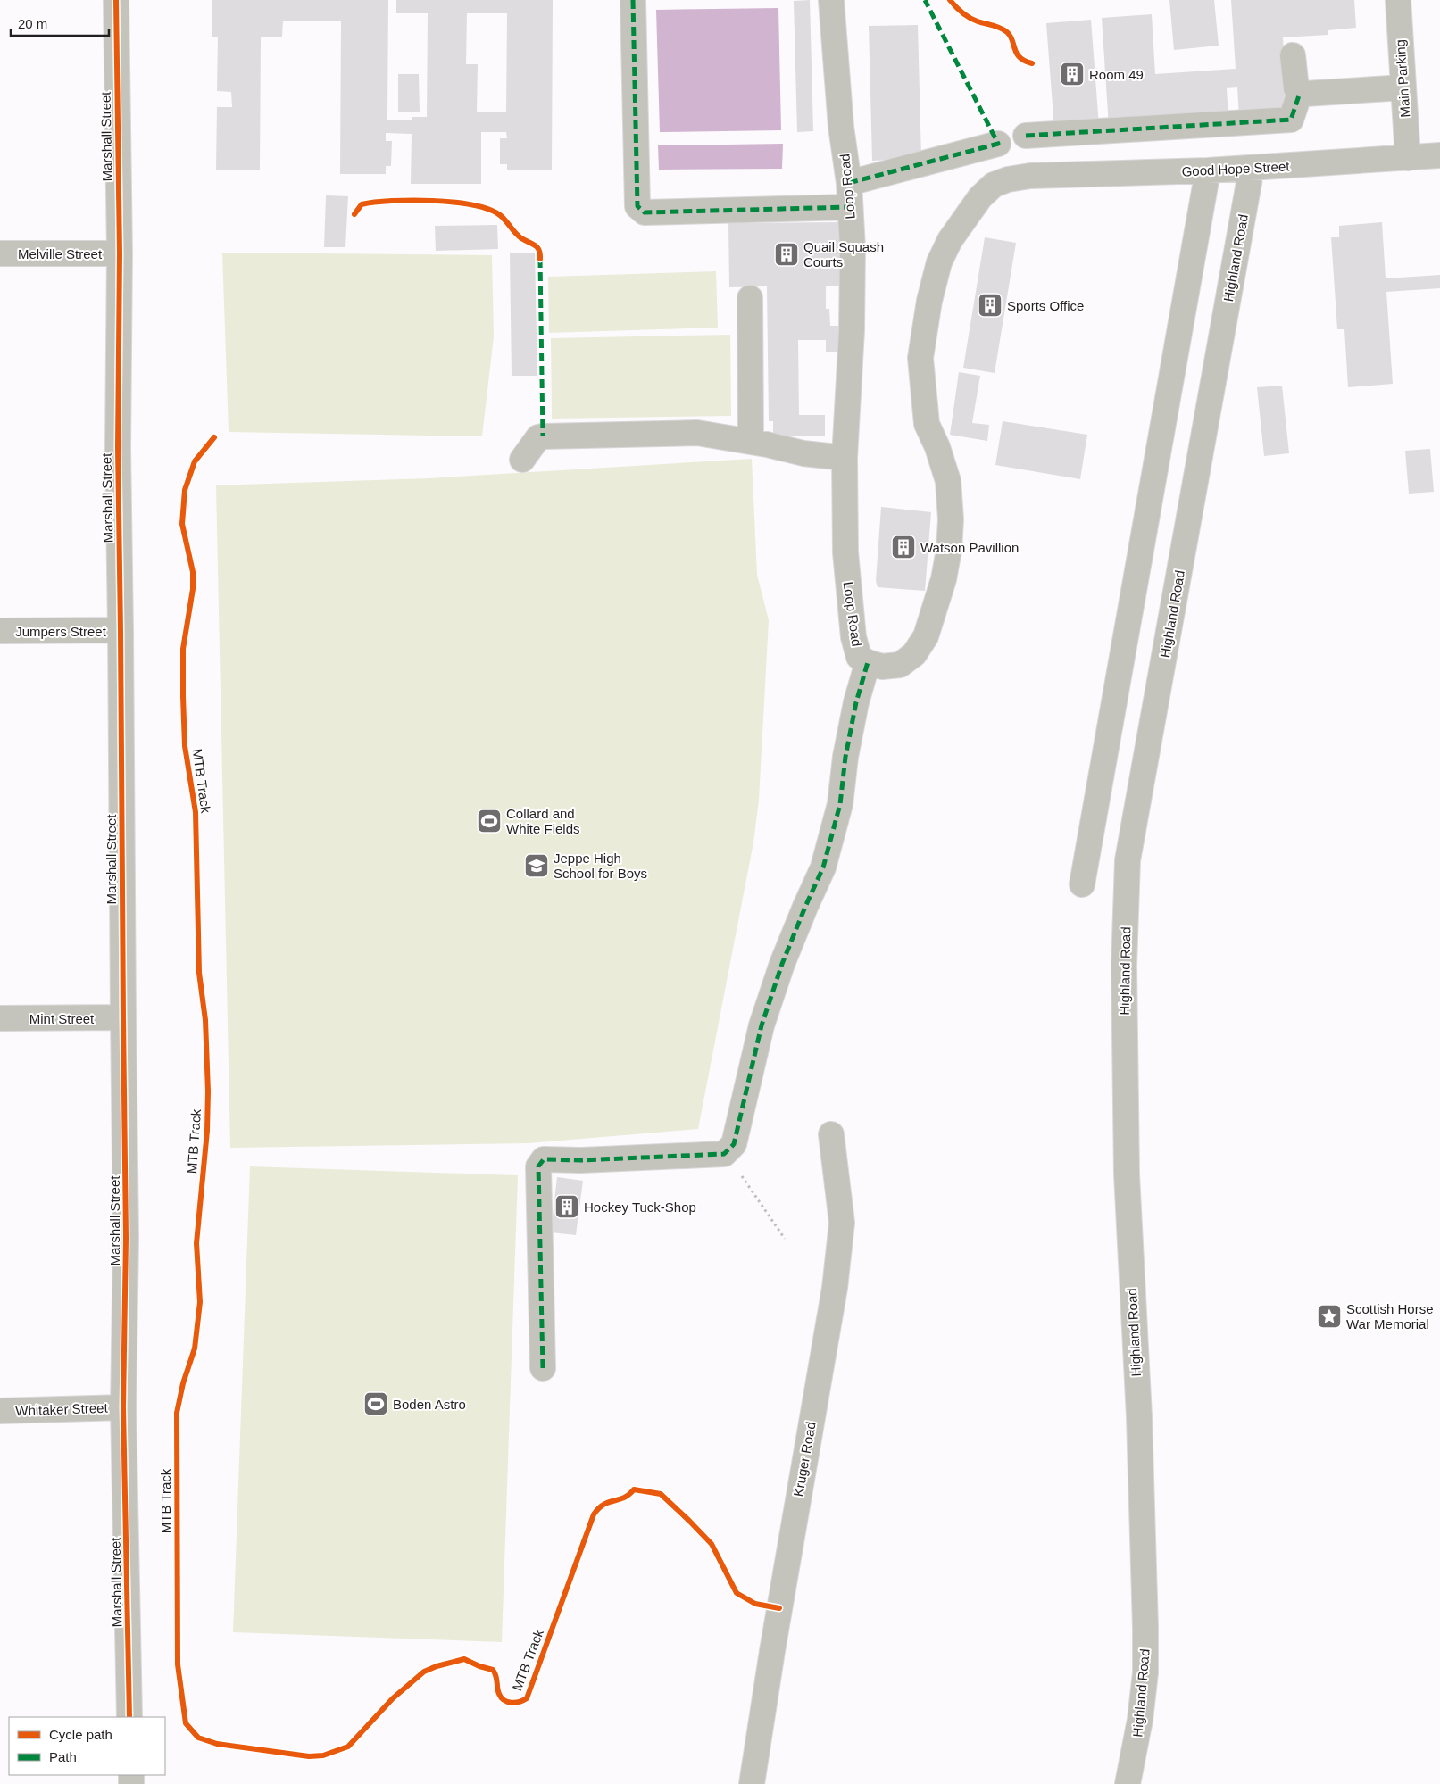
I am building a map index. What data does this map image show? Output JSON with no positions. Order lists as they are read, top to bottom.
{
  "streets": {
    "street": [
      "Main Parking",
      "Marshall Street",
      "Good Hope Street",
      "Loop Road",
      "Melville Street",
      "Highland Road",
      "Jumpers Street",
      "Mint Street",
      "Whitaker Street",
      "Kruger Road"
    ],
    "cycle path": ["MTB Track"]
  },
  "crossings": [
    ["Main Parking", "Good Hope Street"],
    ["Marshall Street", "Melville Street"],
    ["Marshall Street", "Jumpers Street"],
    ["Marshall Street", "Mint Street"],
    ["Marshall Street", "Whitaker Street"],
    ["Good Hope Street", "Loop Road"],
    ["Good Hope Street", "Highland Road"]
  ],
  "places": {
    "building": [
      "Room 49",
      "Quail Squash Courts",
      "Sports Office",
      "Watson Pavillion",
      "Hockey Tuck-Shop"
    ],
    "sports": ["Collard and White Fields", "Boden Astro"],
    "school or university": ["Jeppe High School for Boys"],
    "place": ["Scottish Horse War Memorial"]
  },
  "legend": ["Cycle path", "Path"],
  "scale_bar": "20 m"
}
